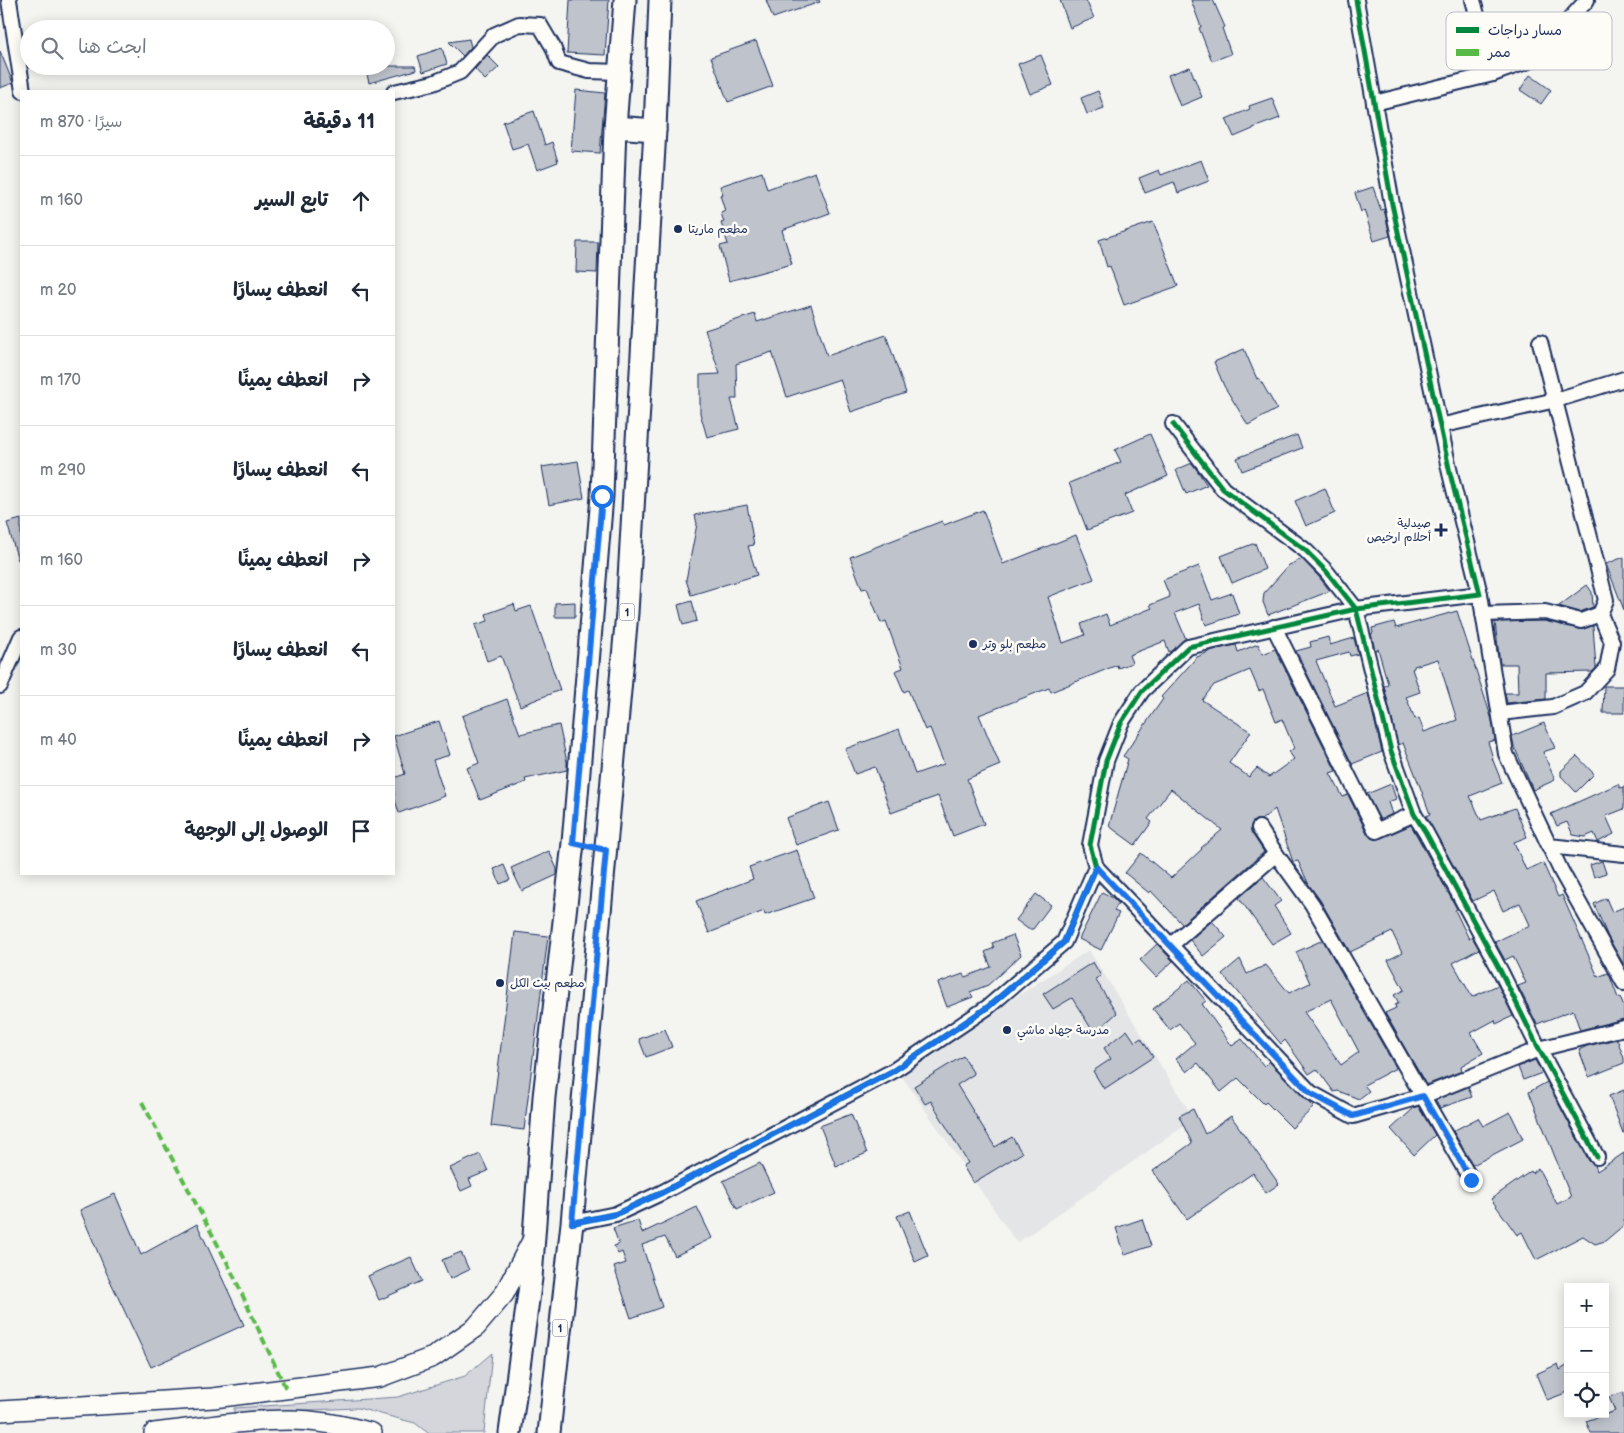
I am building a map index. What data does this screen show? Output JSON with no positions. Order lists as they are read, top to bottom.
{
  "streets": {
    "main road": ["1"]
  },
  "places": {
    "other": [
      "مطعم ماريتا",
      "مطعم بلو وتر",
      "مطعم بيت الكل",
      "مدرسة جهاد ماشي"
    ],
    "health": ["صيدلية أحلام ارخيص"]
  },
  "legend": ["مسار دراجات", "ممر"],
  "page": {
    "search": "ابحث هنا",
    "heading": ["11 دقيقة", "سيرًا · 870 m"],
    "list": [
      ["تابع السير", "160 m"],
      ["انعطف يسارًا", "20 m"],
      ["انعطف يمينًا", "170 m"],
      ["انعطف يسارًا", "290 m"],
      ["انعطف يمينًا", "160 m"],
      ["انعطف يسارًا", "30 m"],
      ["انعطف يمينًا", "40 m"],
      "الوصول إلى الوجهة"
    ],
    "map_buttons": ["+", "−"]
  }
}
